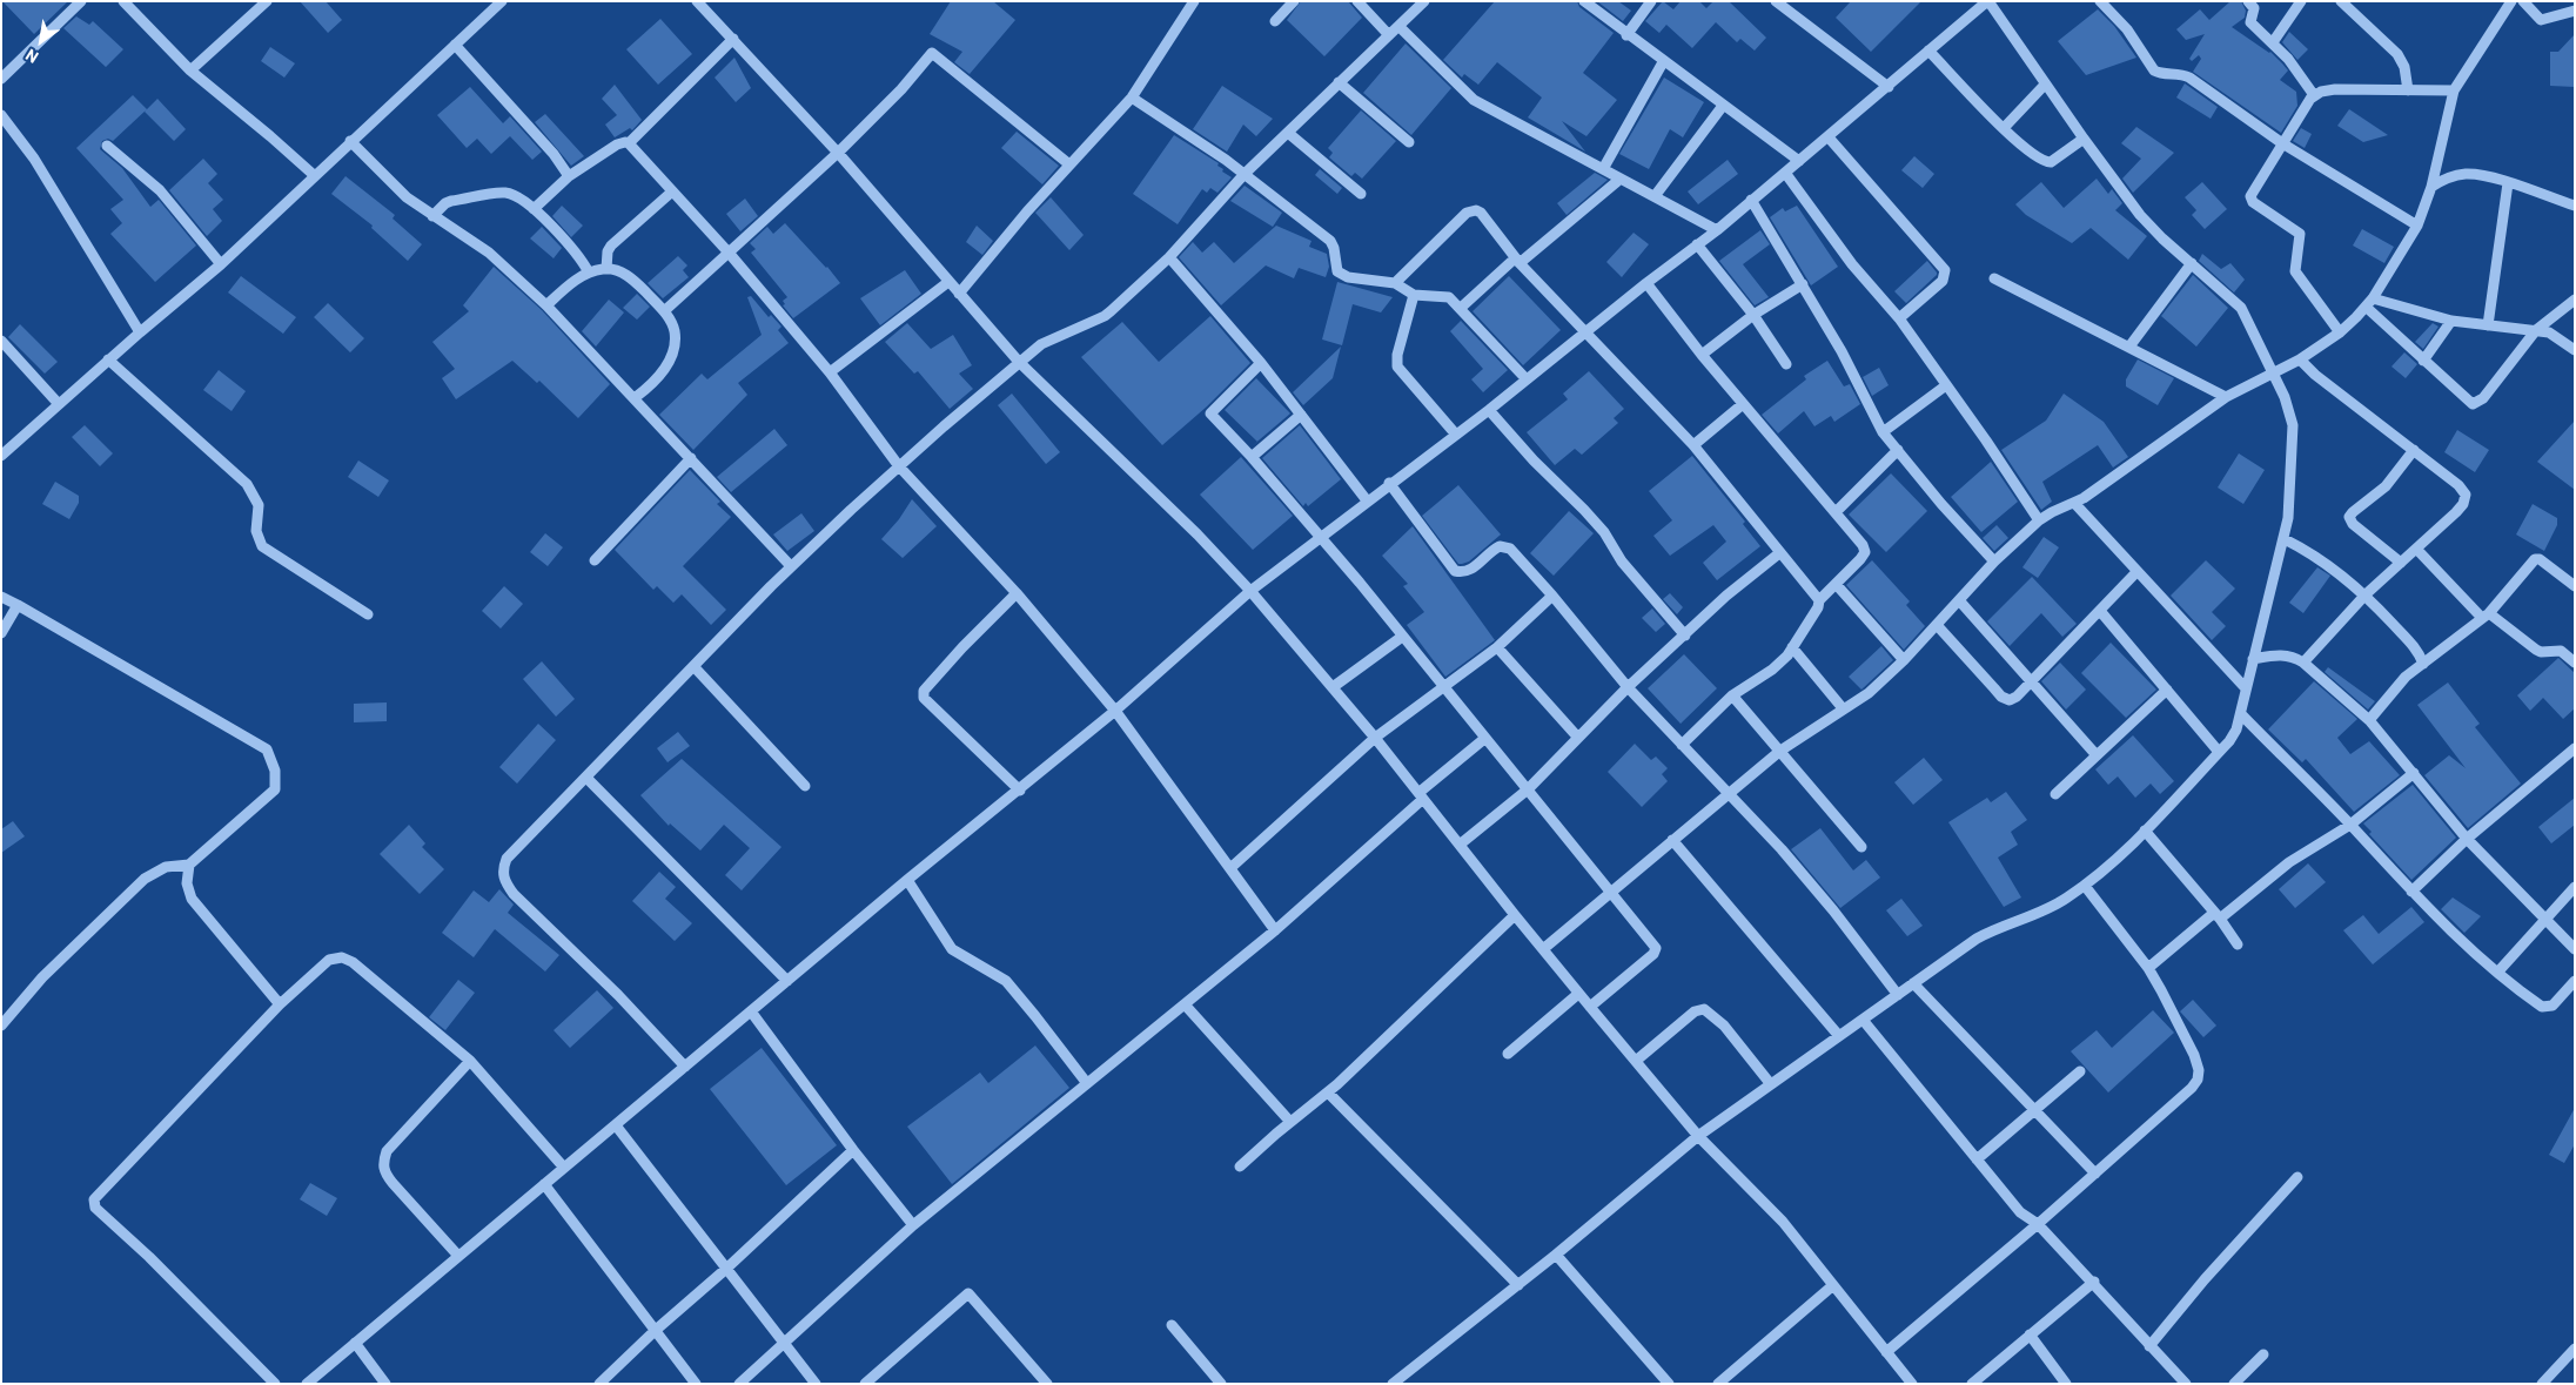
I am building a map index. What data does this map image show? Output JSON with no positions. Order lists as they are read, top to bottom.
{
  "north": "bottom left"
}
